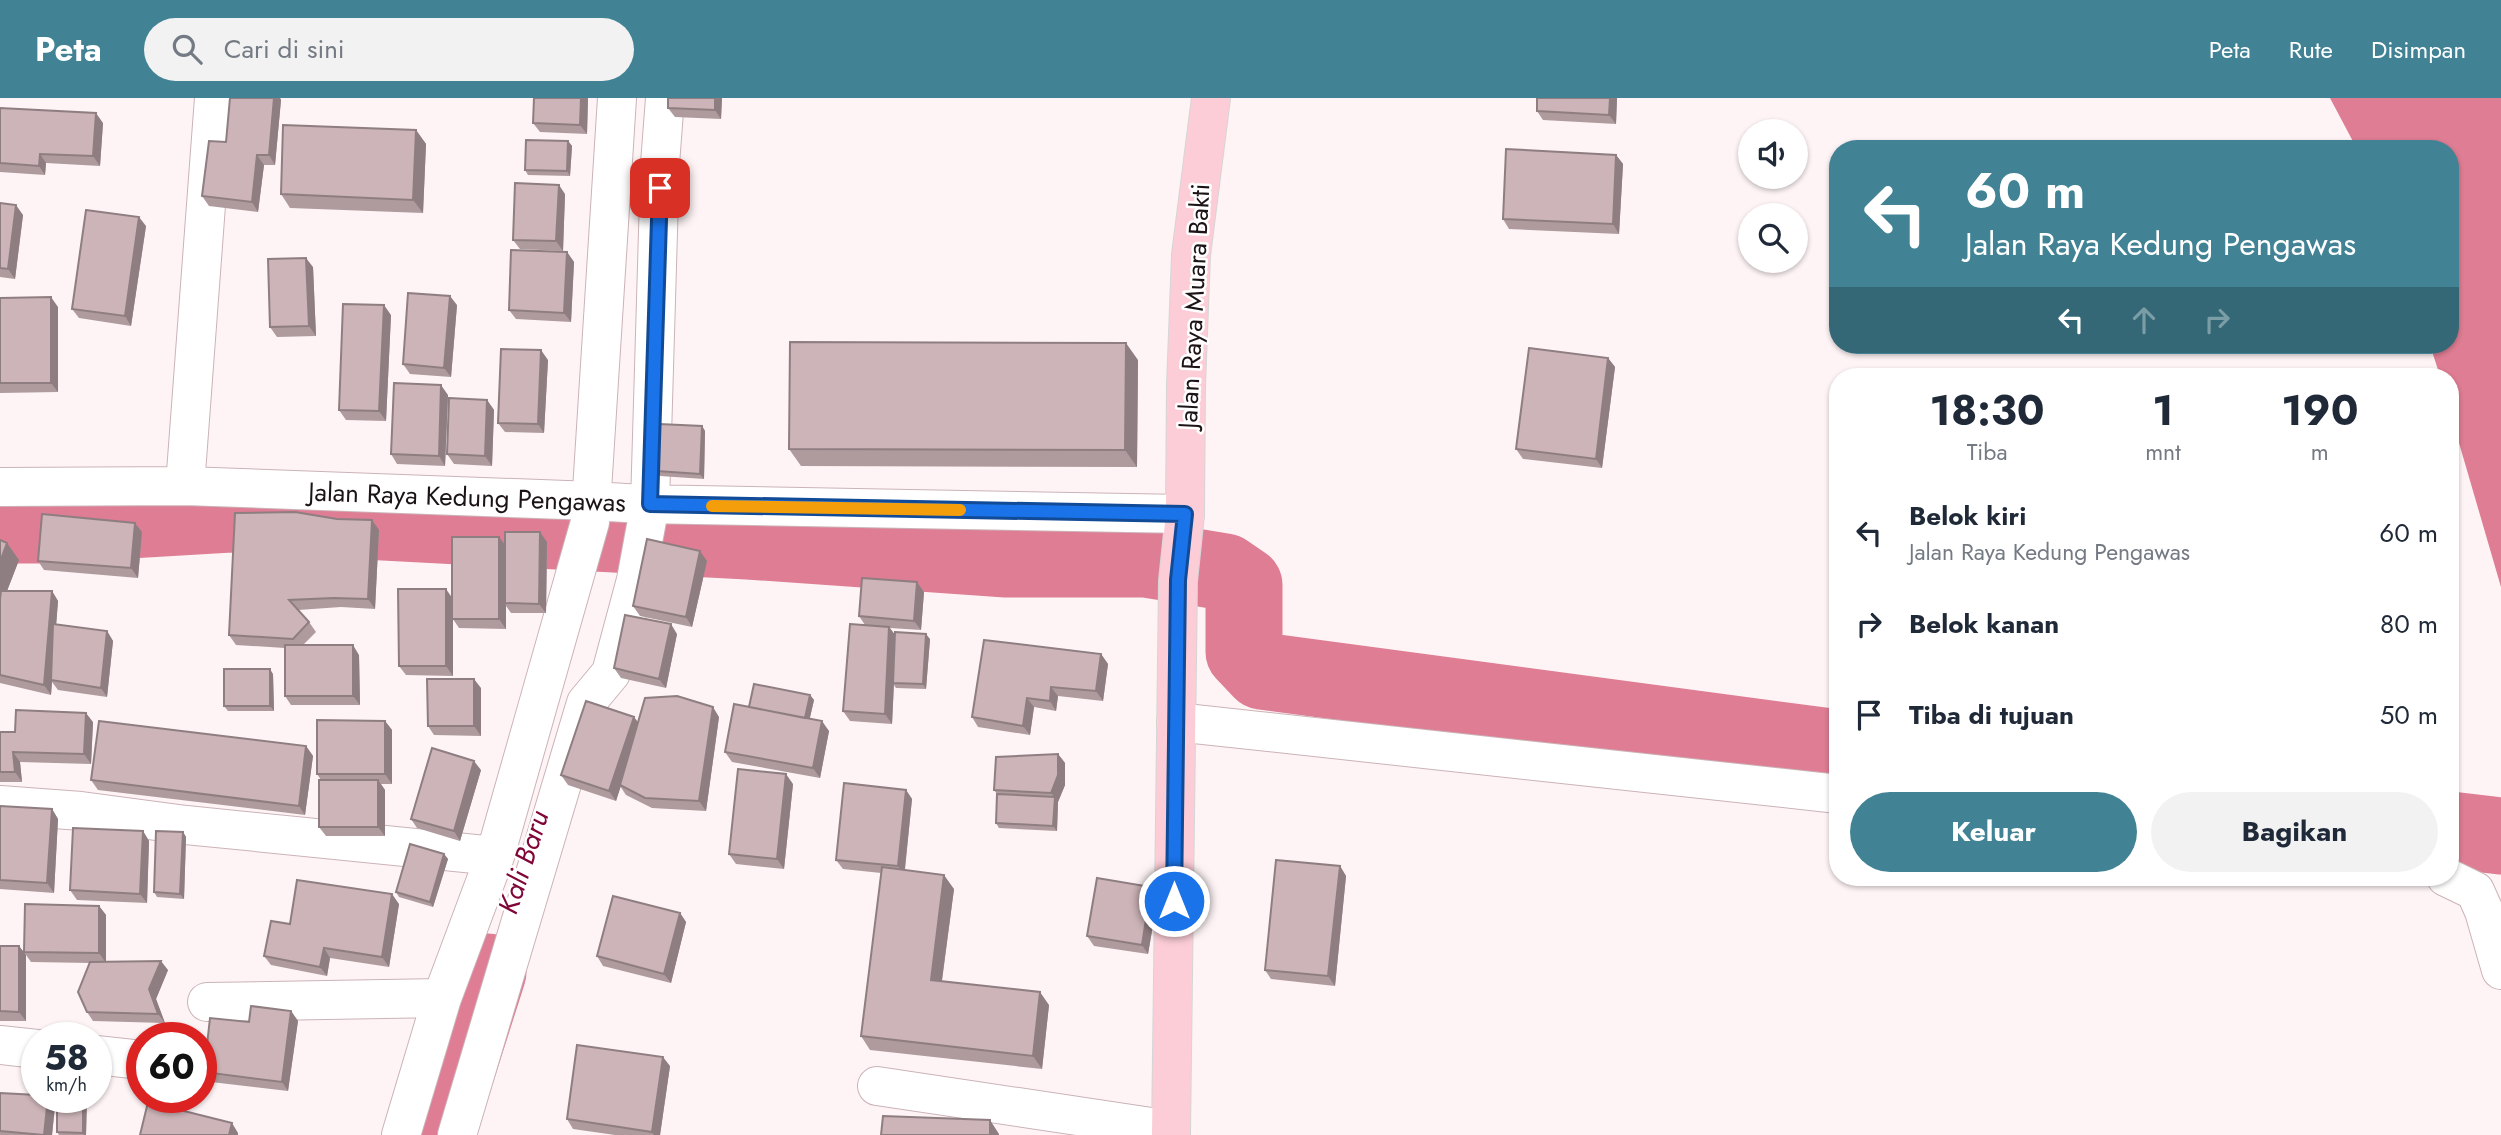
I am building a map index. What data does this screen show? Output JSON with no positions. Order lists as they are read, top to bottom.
{
  "streets": {
    "main road": ["Jalan Raya Muara Bakti"],
    "street": ["Jalan Raya Kedung Pengawas"]
  },
  "crossings": [
    ["Jalan Raya Muara Bakti", "Jalan Raya Kedung Pengawas"]
  ],
  "water": ["Kali Baru"],
  "page": {
    "header": "Peta",
    "search": "Cari di sini",
    "nav": ["Peta", "Rute", "Disimpan"],
    "turn": ["60 m", "Jalan Raya Kedung Pengawas"],
    "eta": [
      "18:30",
      "Tiba",
      "1",
      "mnt",
      "190",
      "m"
    ],
    "list": [
      {
        "name": "Belok kiri",
        "note": "Jalan Raya Kedung Pengawas",
        "value": "60 m"
      },
      {
        "name": "Belok kanan",
        "value": "80 m"
      },
      {
        "name": "Tiba di tujuan",
        "value": "50 m"
      }
    ],
    "buttons": ["Keluar", "Bagikan"],
    "speed": "58 km/h",
    "limit": "60"
  }
}
